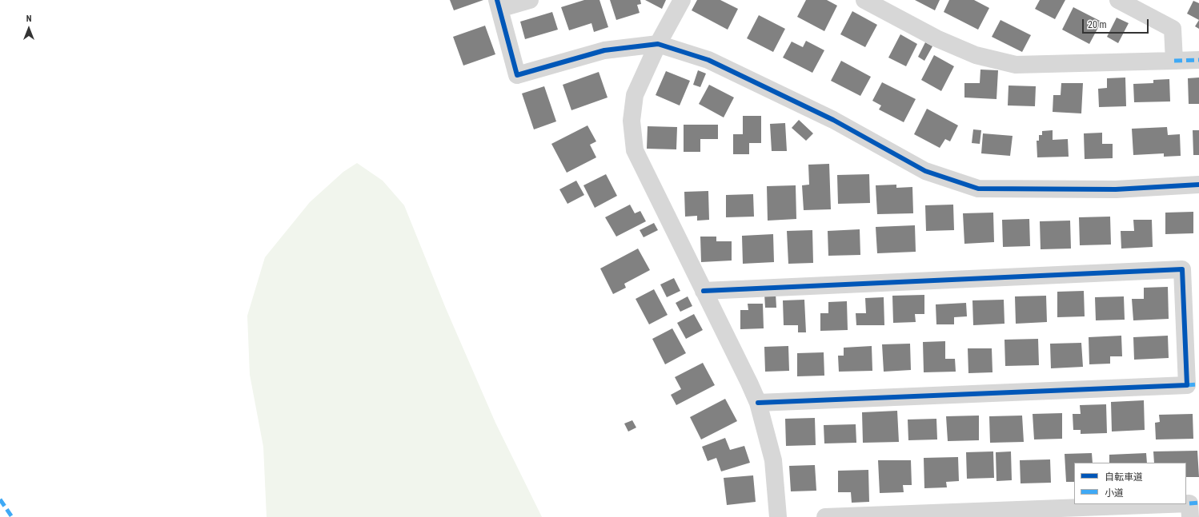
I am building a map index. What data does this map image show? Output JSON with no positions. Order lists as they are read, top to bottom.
{
  "legend": ["自転車道", "小道"],
  "scale_bar": "20 m",
  "north": "top"
}
